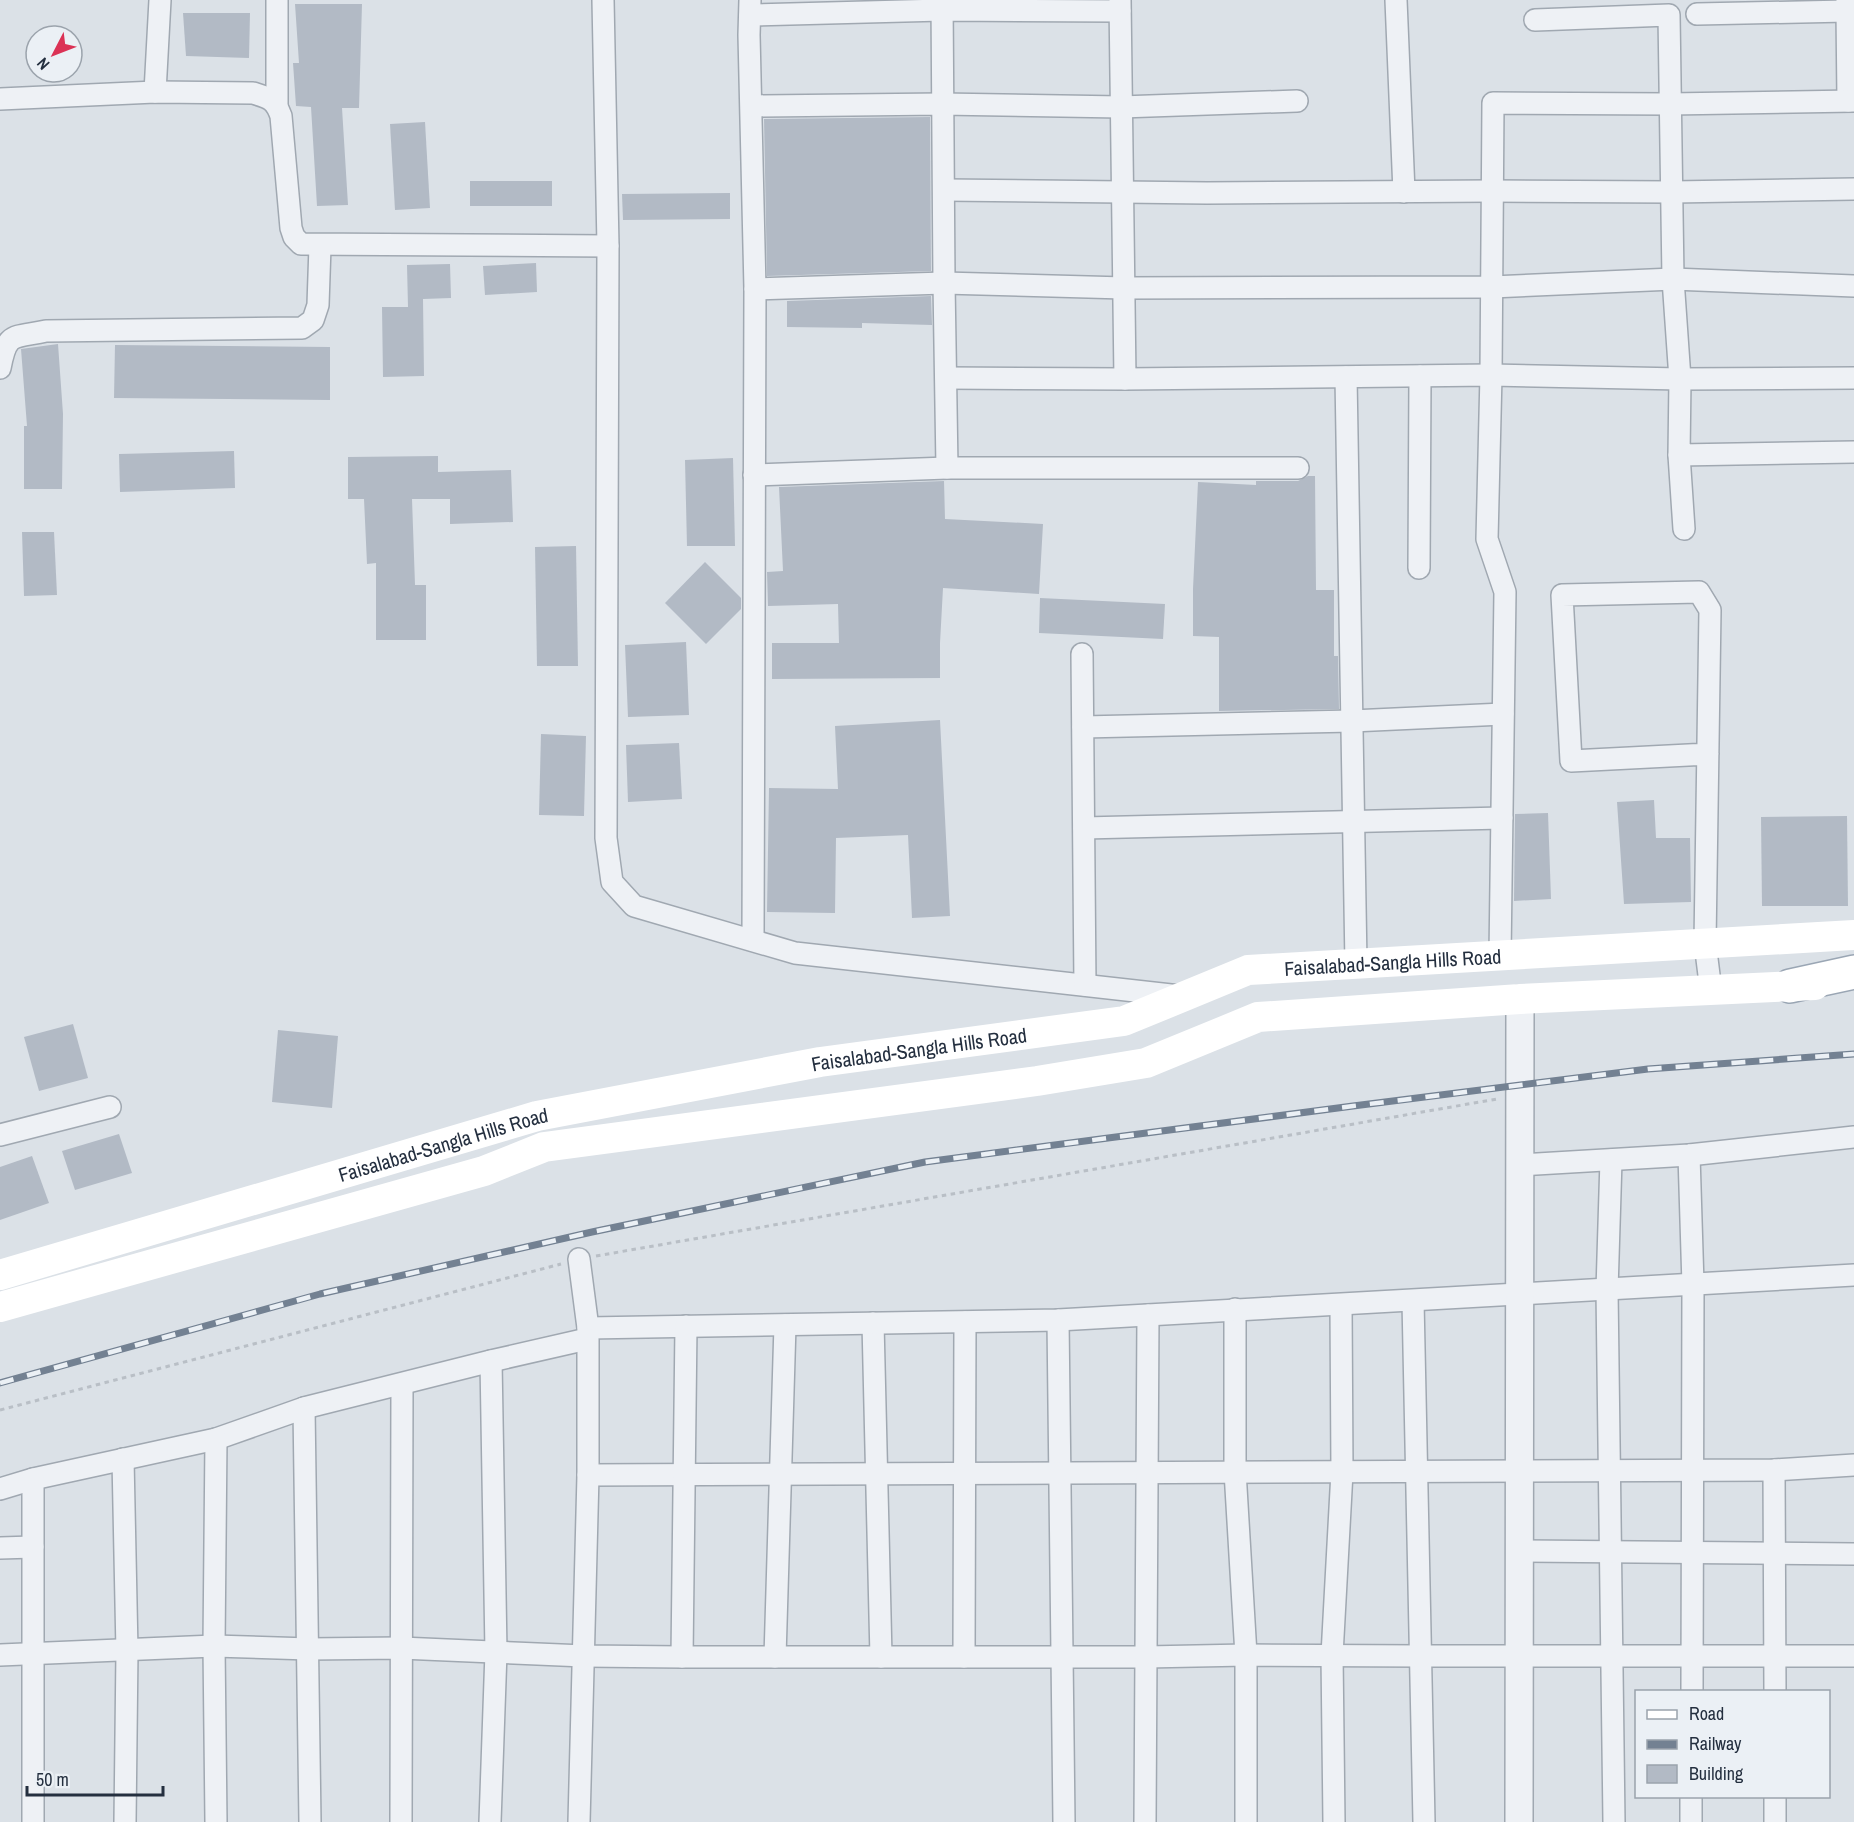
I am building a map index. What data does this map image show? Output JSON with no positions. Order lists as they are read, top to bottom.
{
  "streets": {
    "main road": ["Faisalabad-Sangla Hills Road"]
  },
  "legend": ["Road", "Railway", "Building"],
  "scale_bar": "50 m",
  "north": "bottom left"
}
